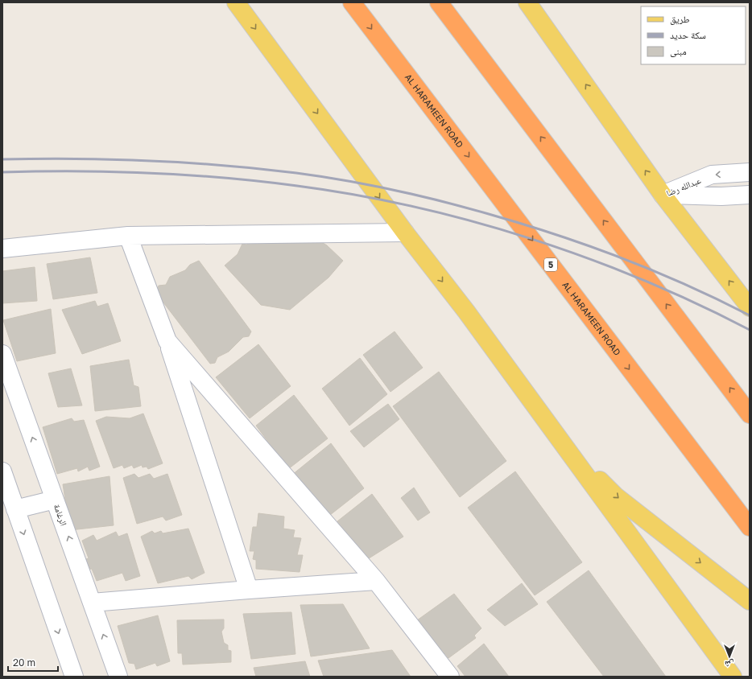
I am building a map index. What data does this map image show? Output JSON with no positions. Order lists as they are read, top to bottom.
{
  "streets": {
    "highway": ["AL HARAMEEN ROAD", "5"],
    "street": ["عبدالله رضا", "الرغامة"]
  },
  "legend": ["طريق", "سكة حديد", "مبنى"],
  "scale_bar": "20 m",
  "north": "bottom"
}
